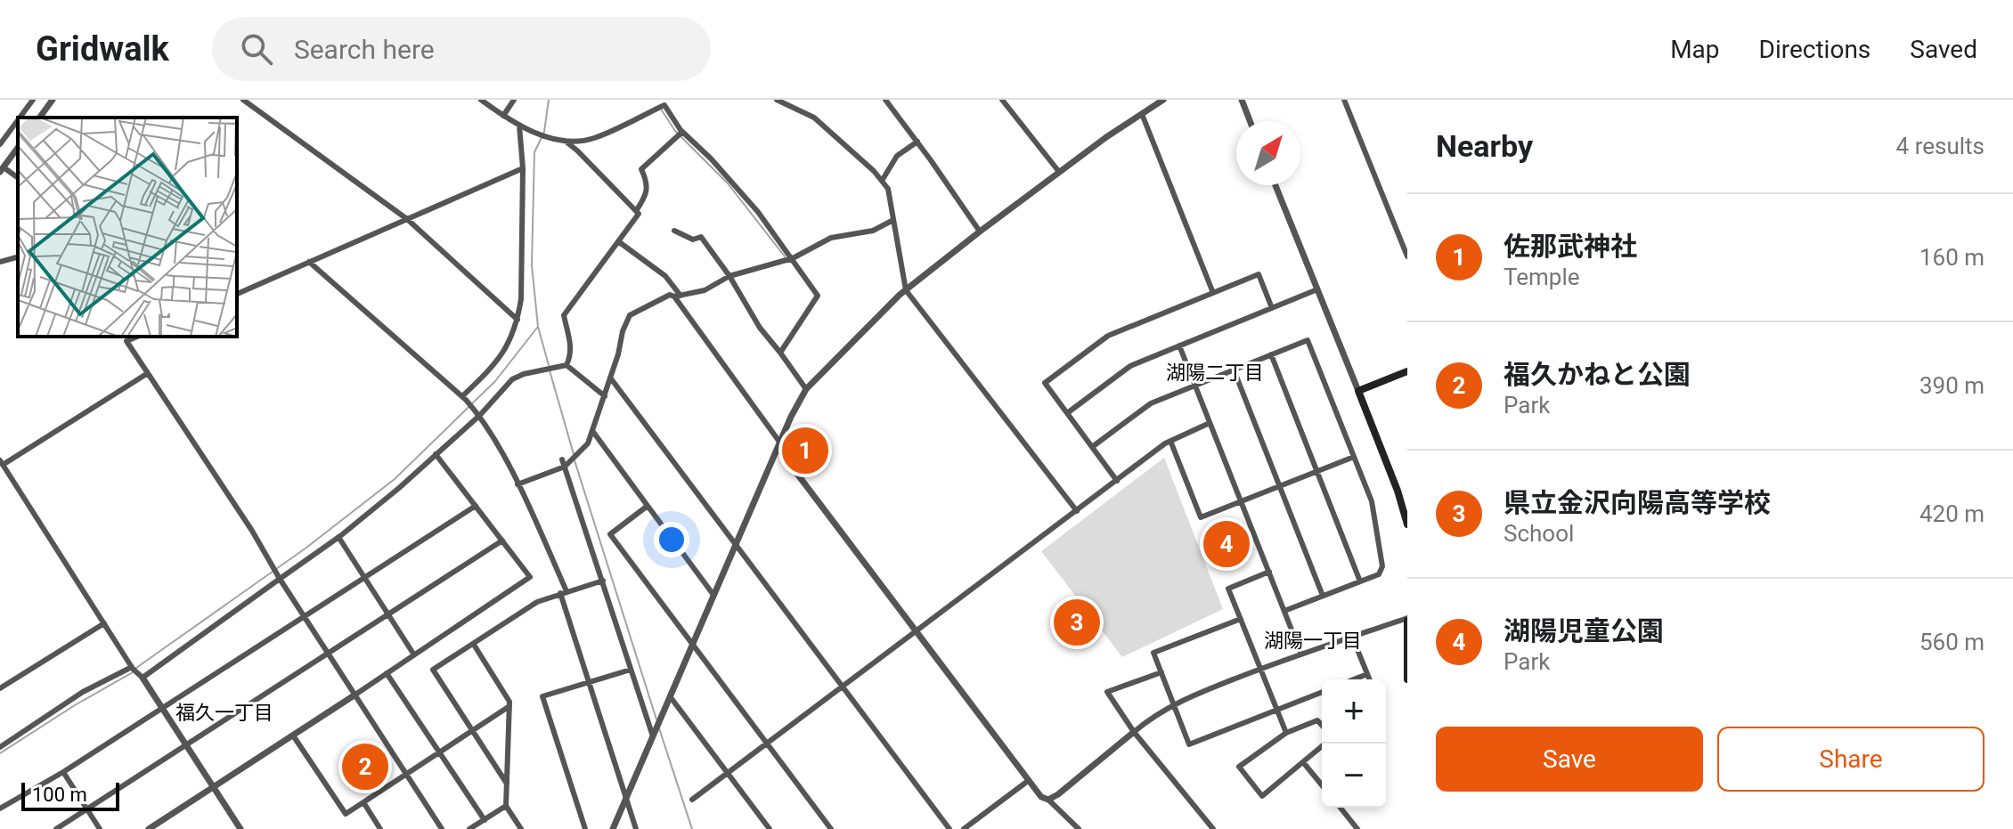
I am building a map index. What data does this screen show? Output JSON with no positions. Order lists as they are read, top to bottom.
{
  "districts": ["湖陽二丁目", "湖陽一丁目", "福久一丁目"],
  "scale_bar": "100 m",
  "north": "top right",
  "page": {
    "header": "Gridwalk",
    "search": "Search here",
    "nav": ["Map", "Directions", "Saved"],
    "heading": ["Nearby", "4 results"],
    "list": [
      {
        "mark": "1",
        "name": "佐那武神社",
        "note": "Temple",
        "value": "160 m"
      },
      {
        "mark": "2",
        "name": "福久かねと公園",
        "note": "Park",
        "value": "390 m"
      },
      {
        "mark": "3",
        "name": "県立金沢向陽高等学校",
        "note": "School",
        "value": "420 m"
      },
      {
        "mark": "4",
        "name": "湖陽児童公園",
        "note": "Park",
        "value": "560 m"
      }
    ],
    "pins": [
      "1",
      "4",
      "3",
      "2"
    ],
    "map_buttons": ["+", "−"],
    "buttons": ["Save", "Share"],
    "scale": "100 m"
  }
}
